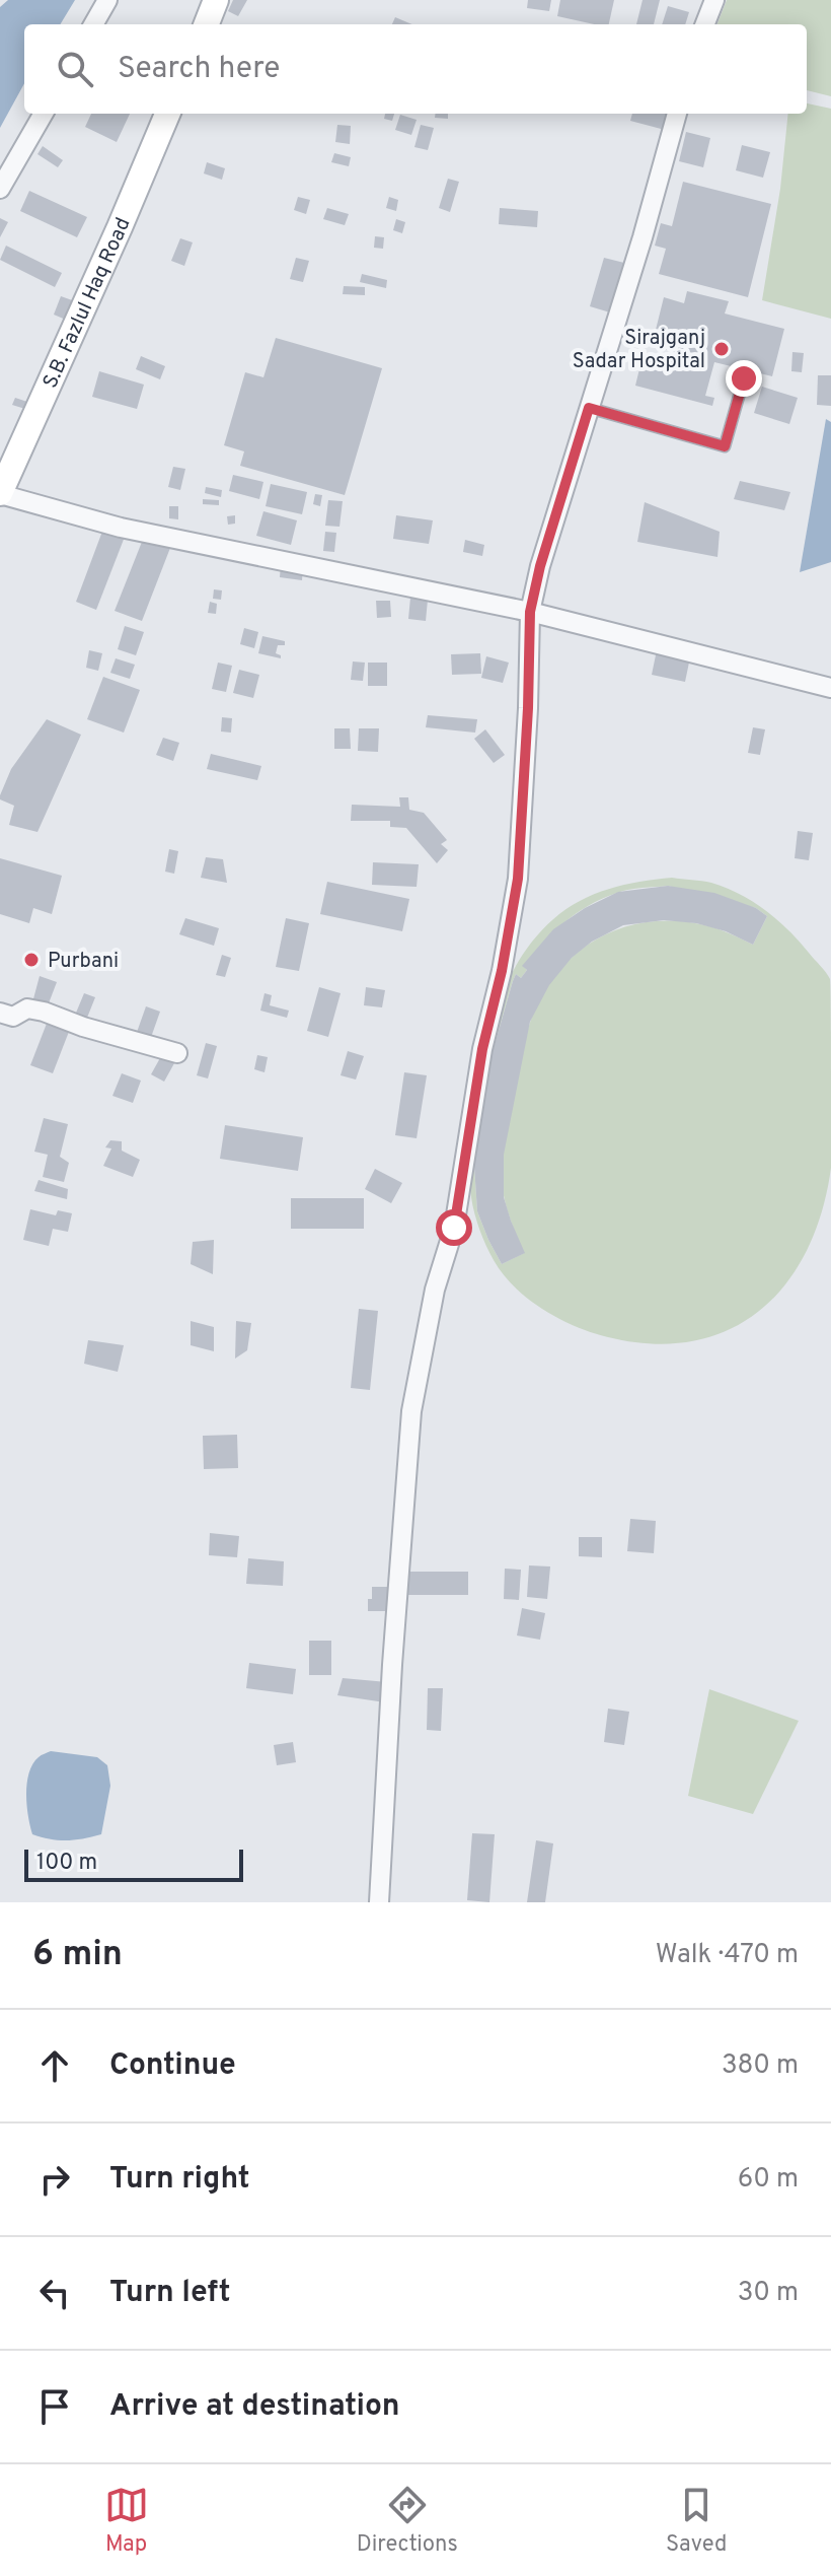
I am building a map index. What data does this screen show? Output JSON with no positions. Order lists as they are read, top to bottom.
{
  "streets": {
    "main road": ["S.B. Fazlul Haq Road"]
  },
  "places": ["Sirajganj Sadar Hospital", "Purbani"],
  "scale_bar": "100 m",
  "page": {
    "search": "Search here",
    "scale": "100 m",
    "heading": ["6 min", "Walk · 470 m"],
    "list": [
      ["Continue", "380 m"],
      ["Turn right", "60 m"],
      ["Turn left", "30 m"],
      "Arrive at destination"
    ],
    "nav": ["Map", "Directions", "Saved"]
  }
}
